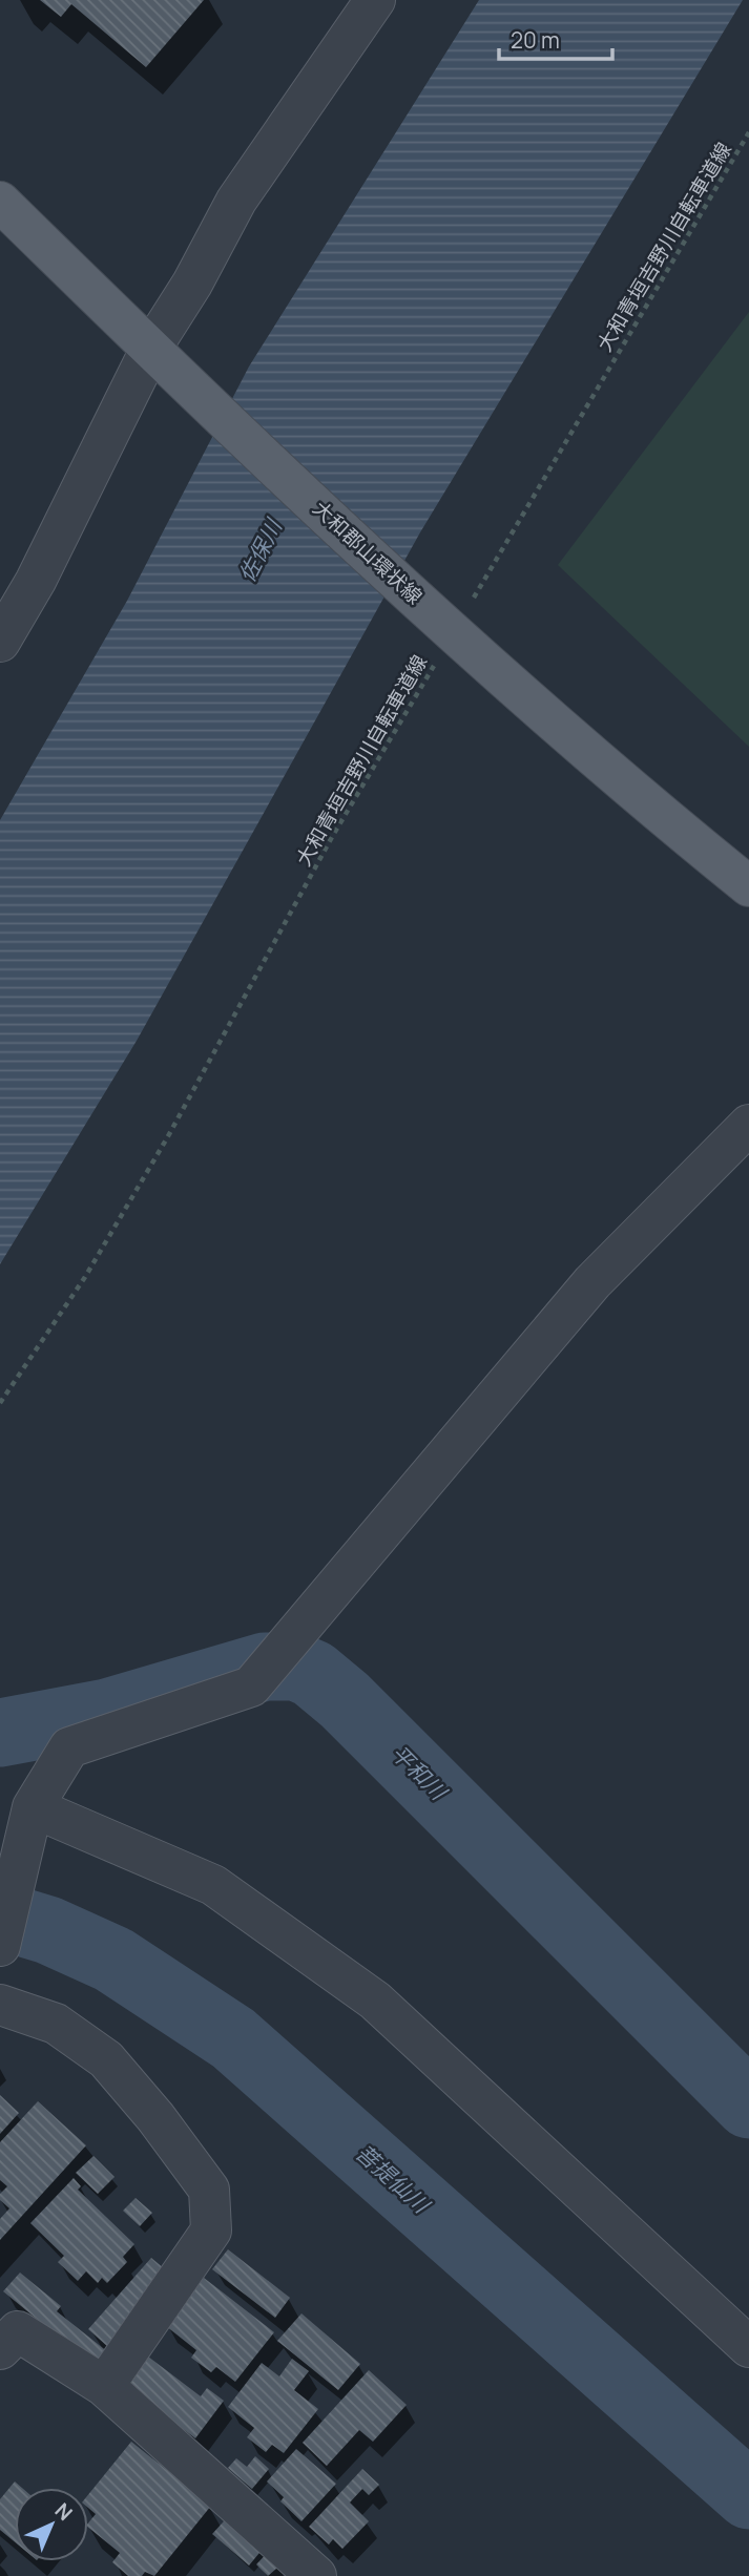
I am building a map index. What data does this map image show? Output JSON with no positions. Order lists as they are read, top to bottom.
{
  "streets": {
    "main road": ["大和郡山環状線"],
    "path": ["大和青垣吉野川自転車道線"]
  },
  "crossings": [
    ["大和青垣吉野川自転車道線", "大和郡山環状線"]
  ],
  "water": ["佐保川", "平和川", "菩提仙川"],
  "scale_bar": "20 m",
  "north": "top right"
}
